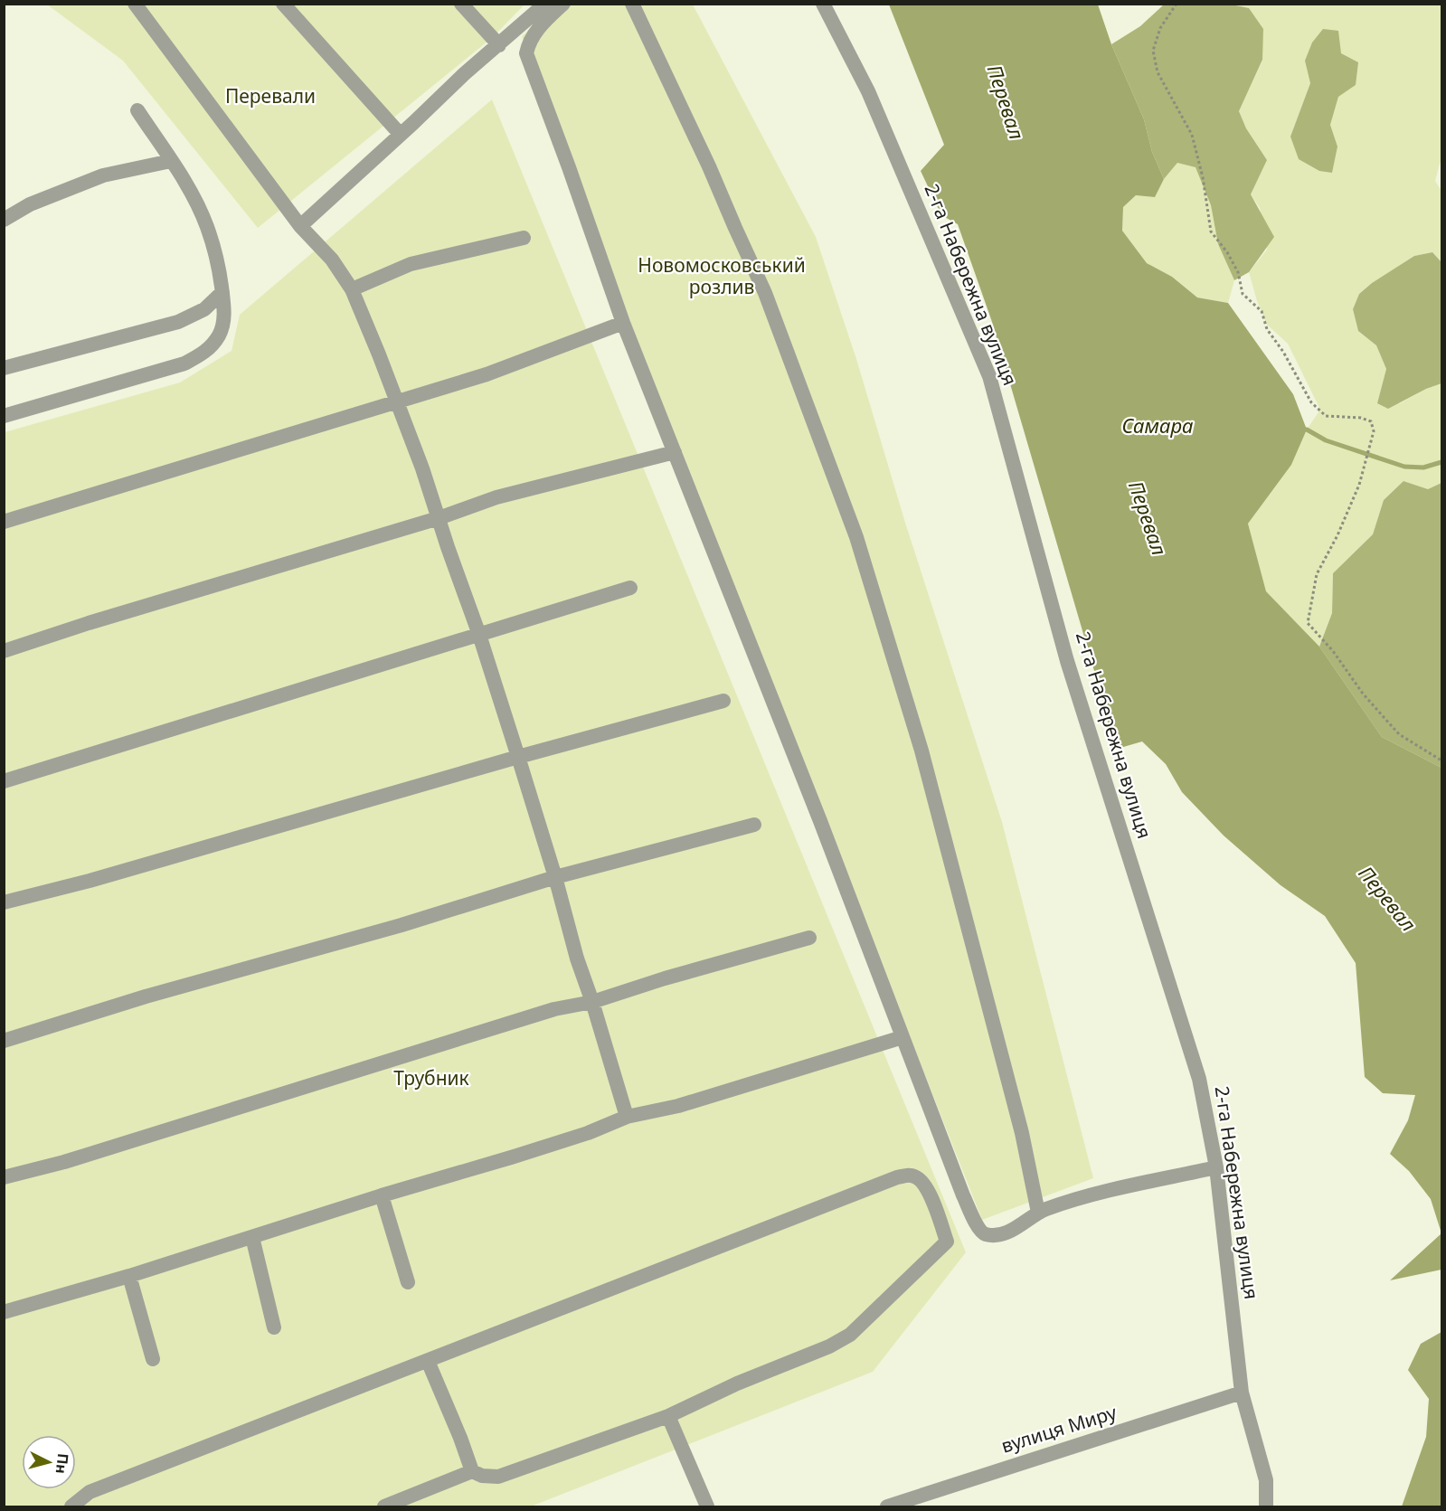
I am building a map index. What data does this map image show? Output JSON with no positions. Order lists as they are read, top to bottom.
{
  "streets": {
    "street": ["2-га Набережна вулиця", "вулиця Миру"]
  },
  "crossings": [
    ["2-га Набережна вулиця", "вулиця Миру"]
  ],
  "water": ["Перевал", "Самара"],
  "parks": ["Перевали", "Новомосковський розлив", "Трубник"],
  "north": "right"
}
